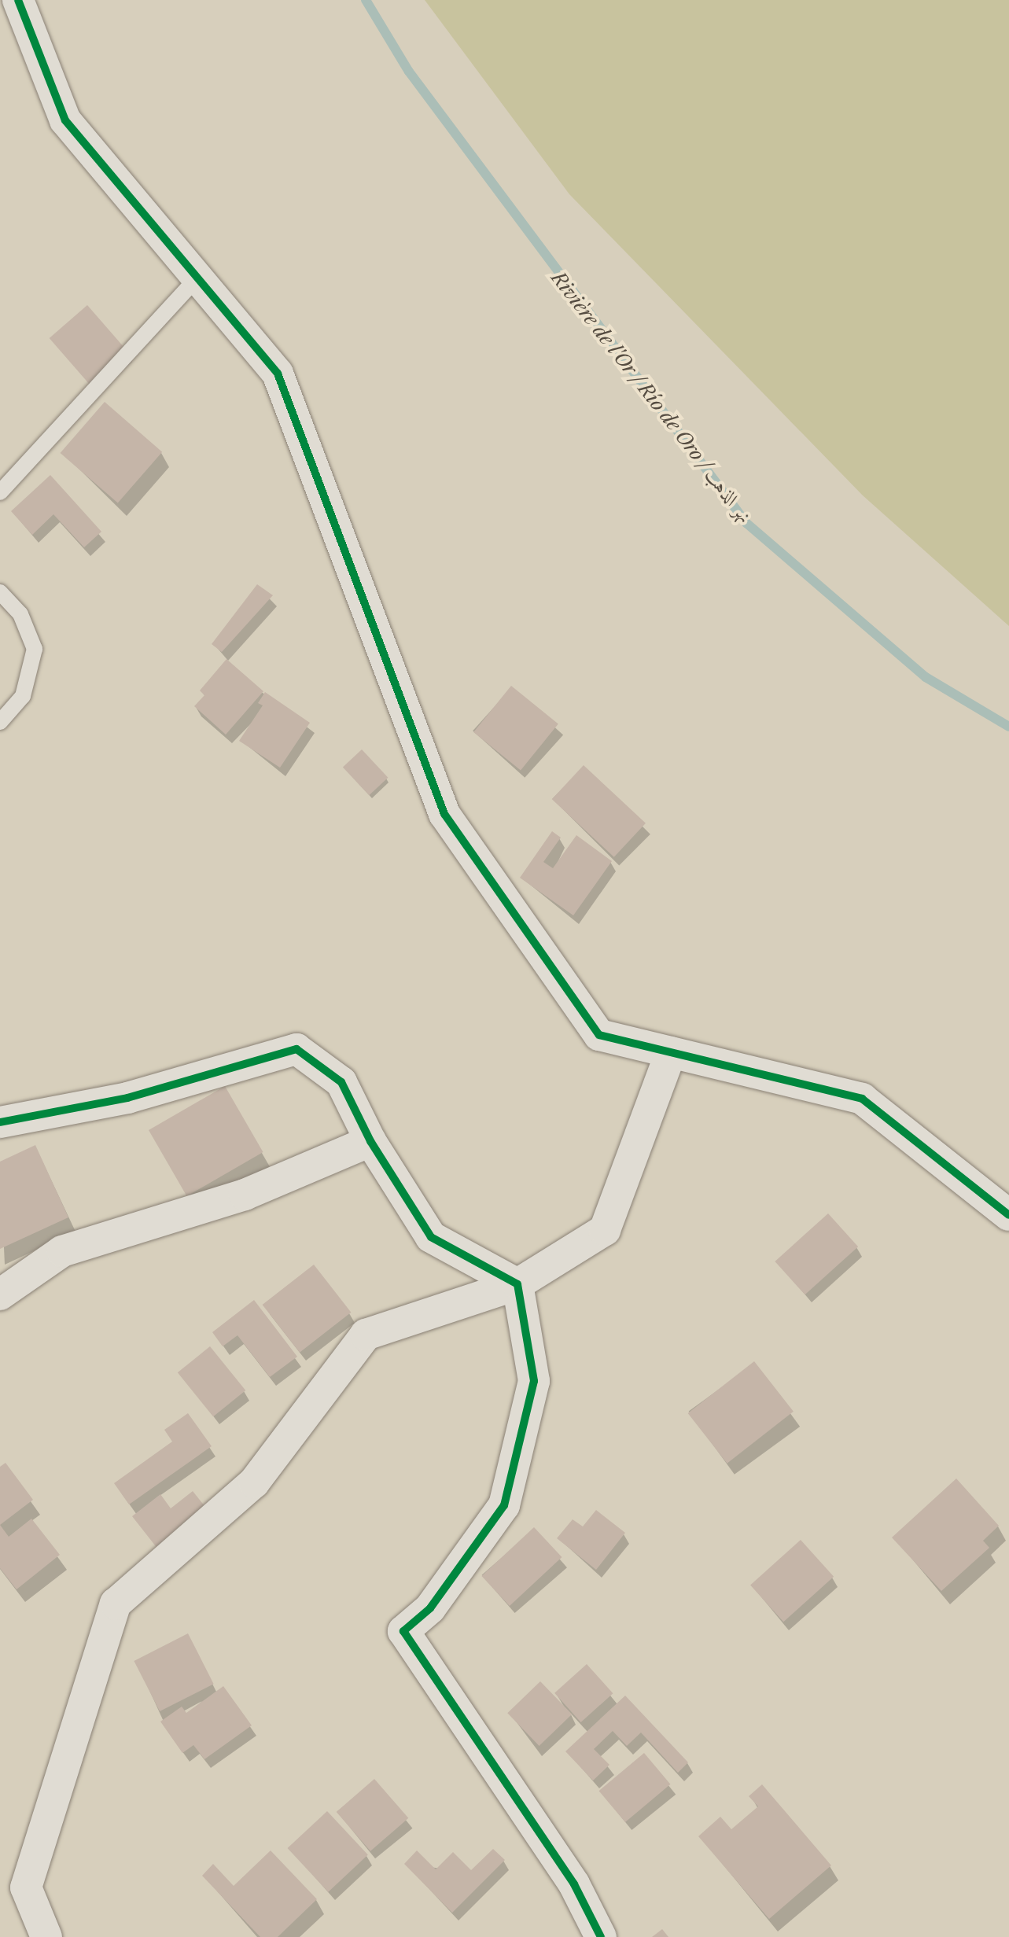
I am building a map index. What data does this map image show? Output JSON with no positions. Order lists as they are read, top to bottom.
{
  "water": ["Rivière de l'Or / Río de Oro / نهر الذهب"]
}
